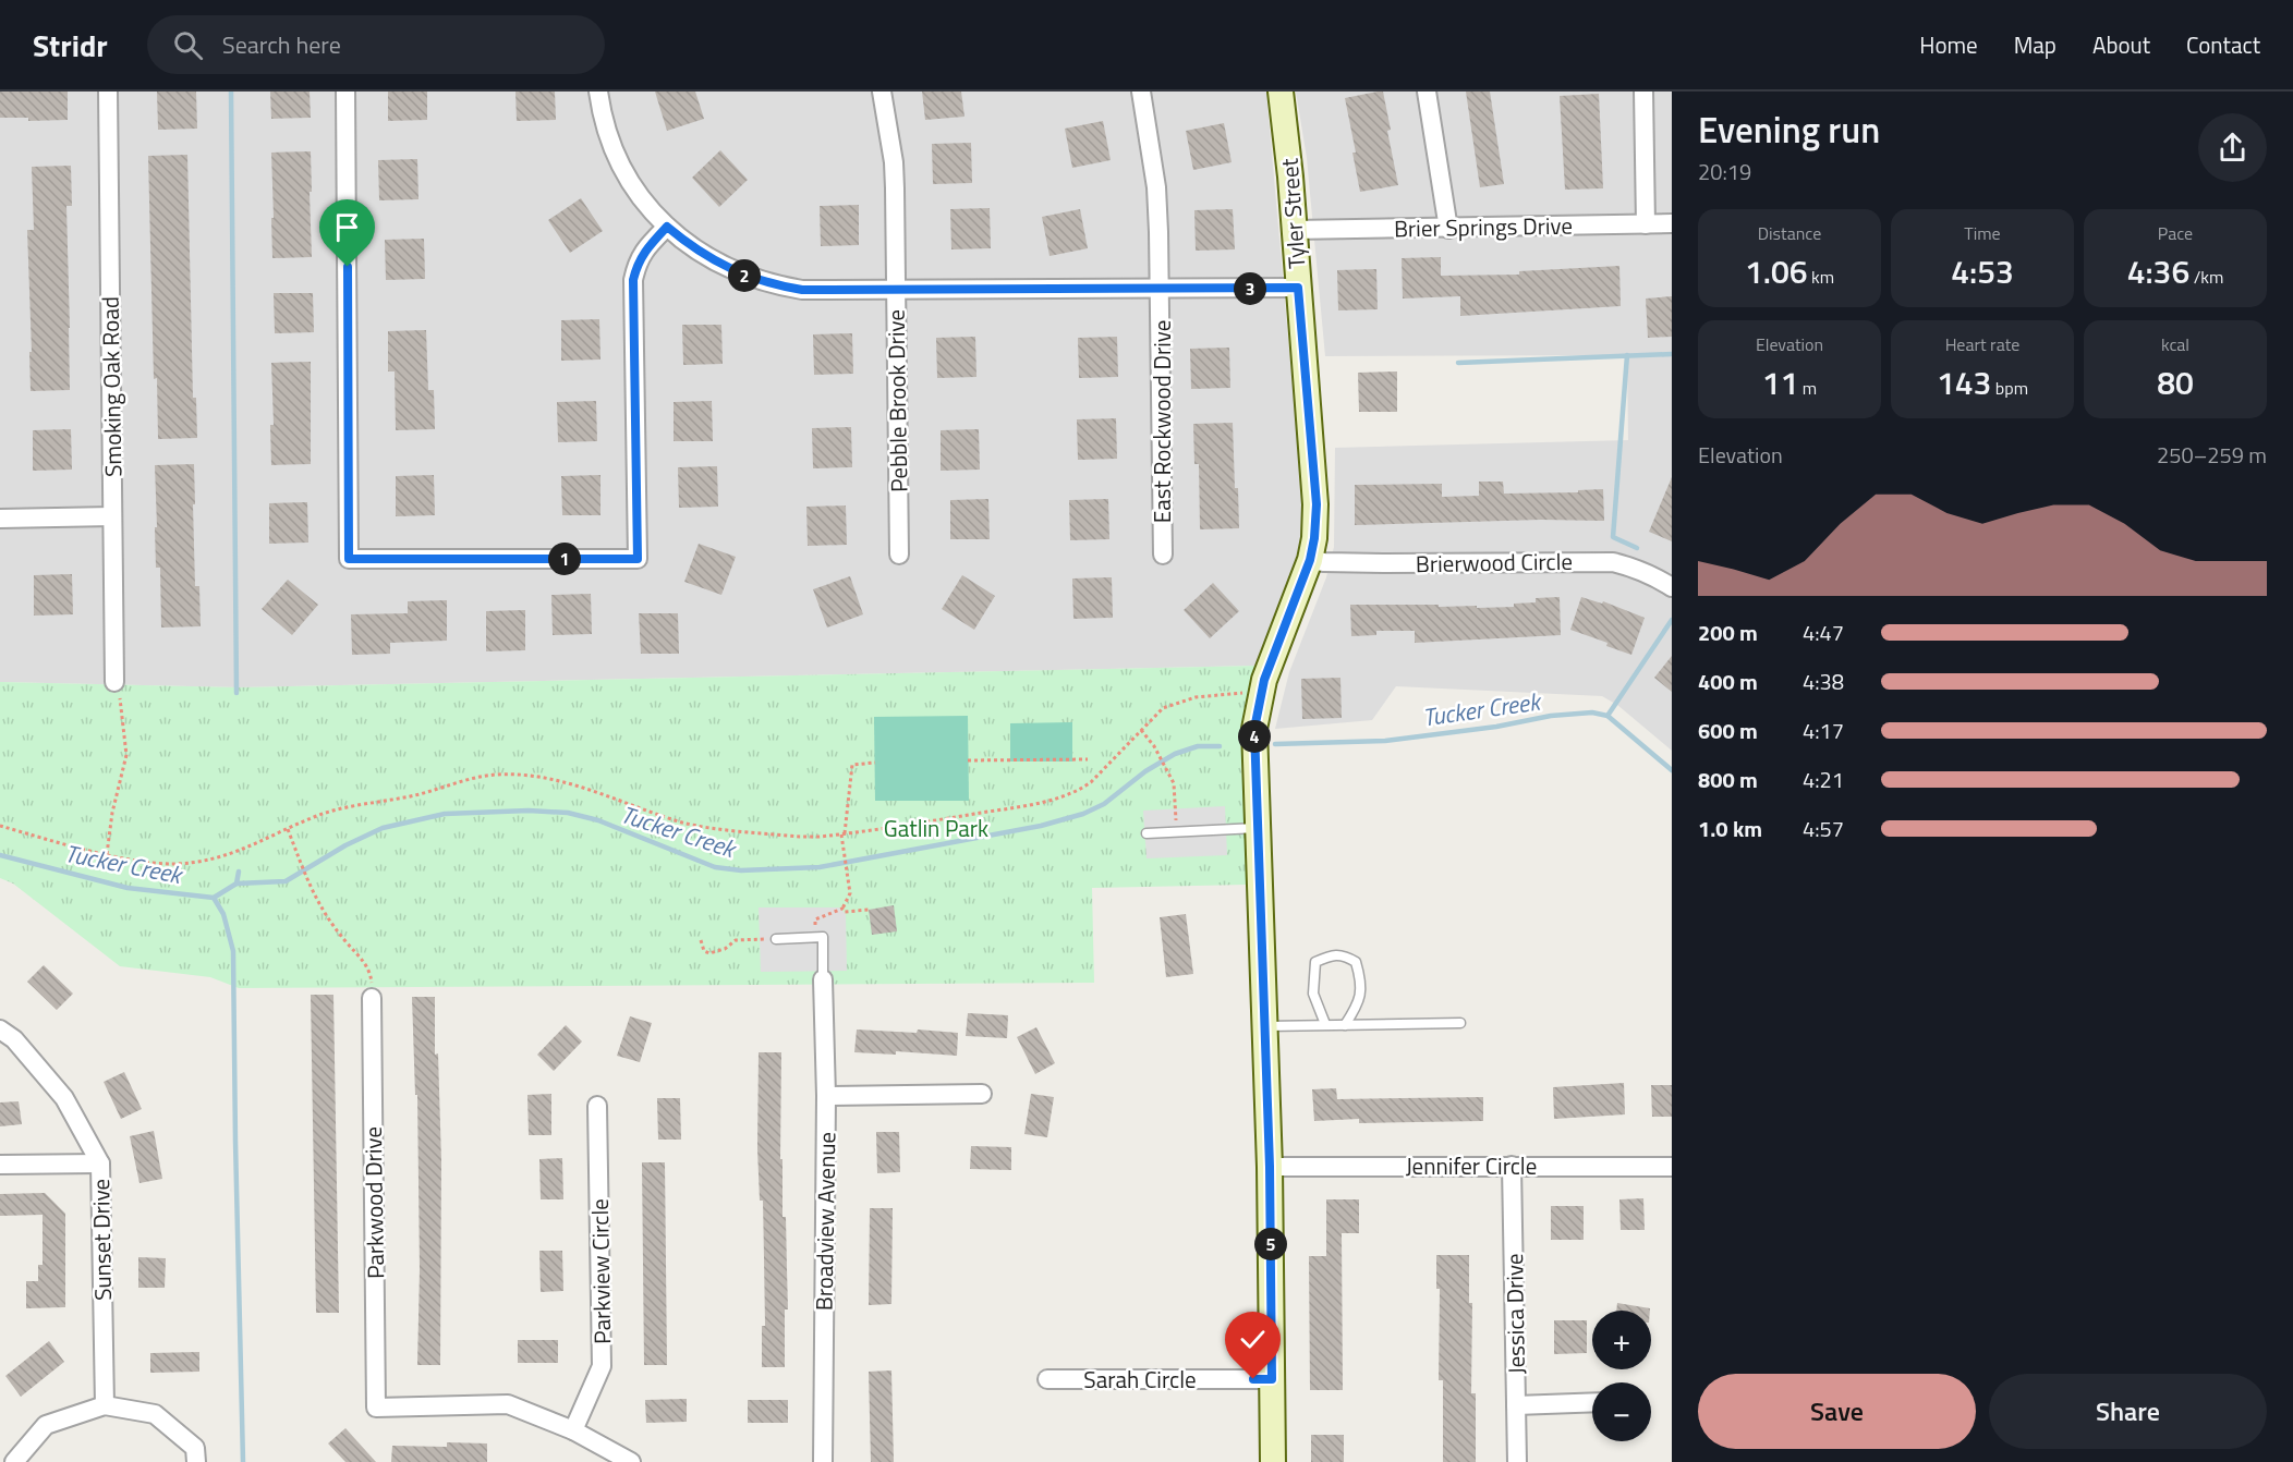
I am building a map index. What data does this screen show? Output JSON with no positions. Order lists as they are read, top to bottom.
{
  "streets": {
    "street": [
      "Tyler Street",
      "Brier Springs Drive",
      "Smoking Oak Road",
      "Pebble Brook Drive",
      "East Rockwood Drive",
      "Brierwood Circle",
      "Jennifer Circle",
      "Parkwood Drive",
      "Broadview Avenue",
      "Sunset Drive",
      "Parkview Circle",
      "Jessica Drive",
      "Sarah Circle"
    ]
  },
  "crossings": [
    ["Tyler Street", "Brier Springs Drive"],
    ["Tyler Street", "Brierwood Circle"],
    ["Tyler Street", "Jennifer Circle"],
    ["Tyler Street", "Sarah Circle"],
    ["Jennifer Circle", "Jessica Drive"],
    ["Parkwood Drive", "Parkview Circle"]
  ],
  "water": ["Tucker Creek"],
  "parks": ["Gatlin Park"],
  "page": {
    "header": "Stridr",
    "search": "Search here",
    "nav": [
      "Home",
      "Map",
      "About",
      "Contact"
    ],
    "heading": ["Evening run", "20:19"],
    "stats": [
      ["Distance", "1.06 km"],
      ["Time", "4:53"],
      ["Pace", "4:36 /km"],
      ["Elevation", "11 m"],
      ["Heart rate", "143 bpm"],
      ["kcal", "80"]
    ],
    "pins": [
      "2",
      "3",
      "1",
      "4",
      "5"
    ],
    "chart": ["Elevation", "250–259 m"],
    "list": [
      {
        "name": "200 m",
        "note": "4:47"
      },
      {
        "name": "400 m",
        "note": "4:38"
      },
      {
        "name": "600 m",
        "note": "4:17"
      },
      {
        "name": "800 m",
        "note": "4:21"
      },
      {
        "name": "1.0 km",
        "note": "4:57"
      }
    ],
    "map_buttons": ["+", "−"],
    "buttons": ["Save", "Share"]
  }
}
